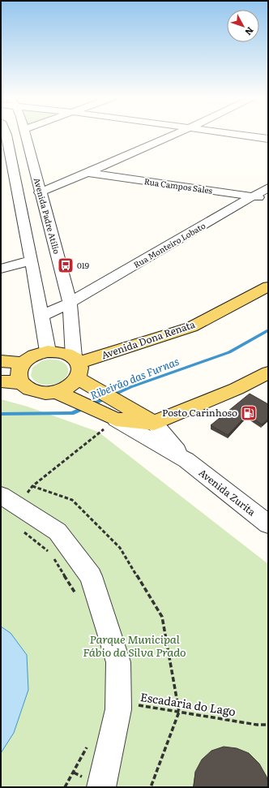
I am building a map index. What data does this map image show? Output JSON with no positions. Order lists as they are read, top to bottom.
{
  "streets": {
    "main road": ["Avenida Dona Renata"],
    "street": [
      "Rua Campos Sales",
      "Avenida Padre Atílio",
      "Rua Monteiro Lobato",
      "Avenida Zurita"
    ],
    "path": ["Escadaria do Lago"]
  },
  "crossings": [
    ["Rua Campos Sales", "Rua Monteiro Lobato"],
    ["Avenida Padre Atílio", "Rua Monteiro Lobato"],
    ["Avenida Padre Atílio", "Avenida Dona Renata"]
  ],
  "water": ["Ribeirão das Furnas"],
  "parks": ["Parque Municipal Fábio da Silva Prado"],
  "places": {
    "bus stop": ["019"],
    "fuel station": ["Posto Carinhoso"]
  },
  "north": "bottom right"
}
